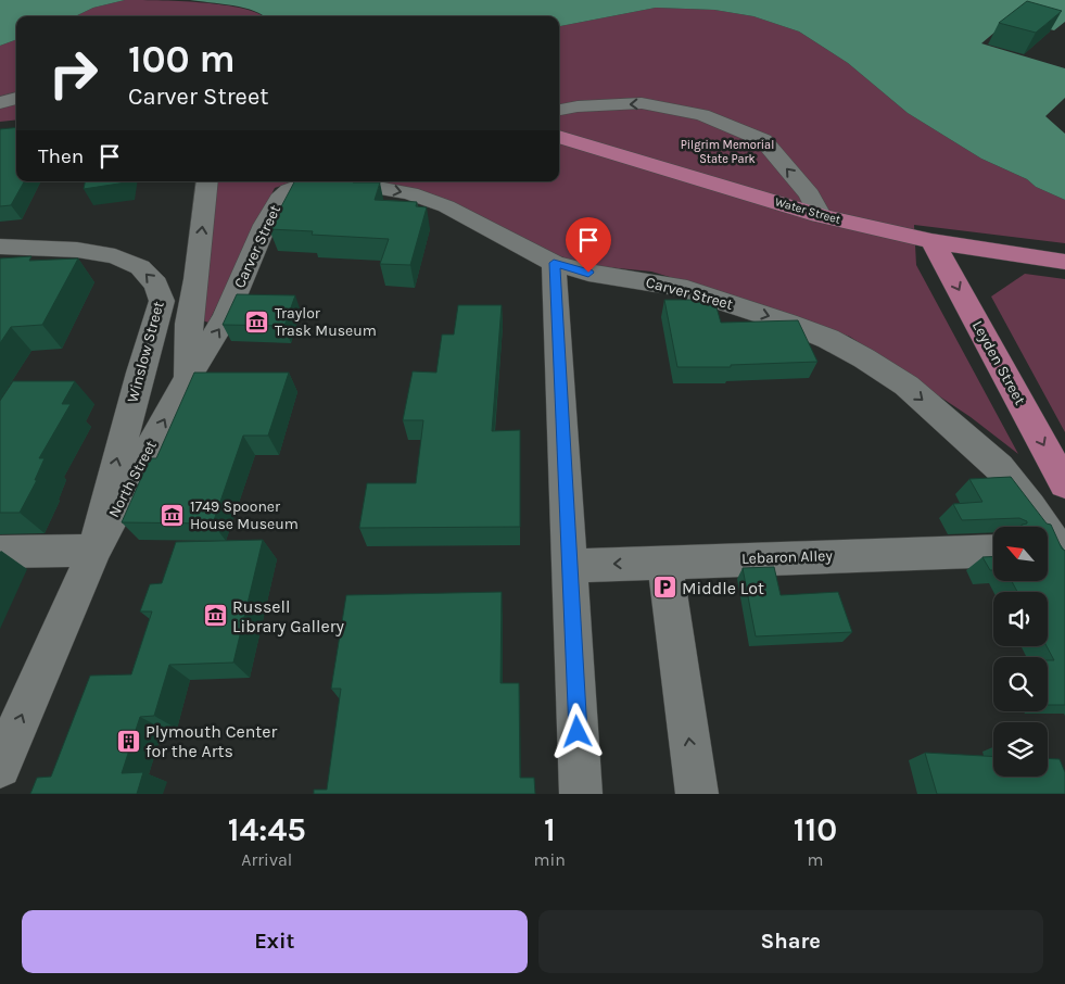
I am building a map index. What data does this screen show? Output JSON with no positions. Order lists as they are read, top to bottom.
{
  "streets": {
    "main road": ["Water Street", "Leyden Street"],
    "street": [
      "Carver Street",
      "Winslow Street",
      "North Street",
      "Lebaron Alley"
    ]
  },
  "crossings": [
    ["Water Street", "Leyden Street"],
    ["Carver Street", "North Street"],
    ["Winslow Street", "North Street"]
  ],
  "one_way": ["Leyden Street", "North Street"],
  "parks": ["Pilgrim Memorial State Park"],
  "places": {
    "museum": ["Traylor Trask Museum", "1749 Spooner House Museum", "Russell Library Gallery"],
    "parking": ["Middle Lot"],
    "building": ["Plymouth Center for the Arts"]
  },
  "north": "top left",
  "page": {
    "turn": ["100 m", "Carver Street"],
    "then": "Then",
    "eta": [
      "14:45",
      "Arrival",
      "1",
      "min",
      "110",
      "m"
    ],
    "buttons": ["Exit", "Share"]
  }
}
